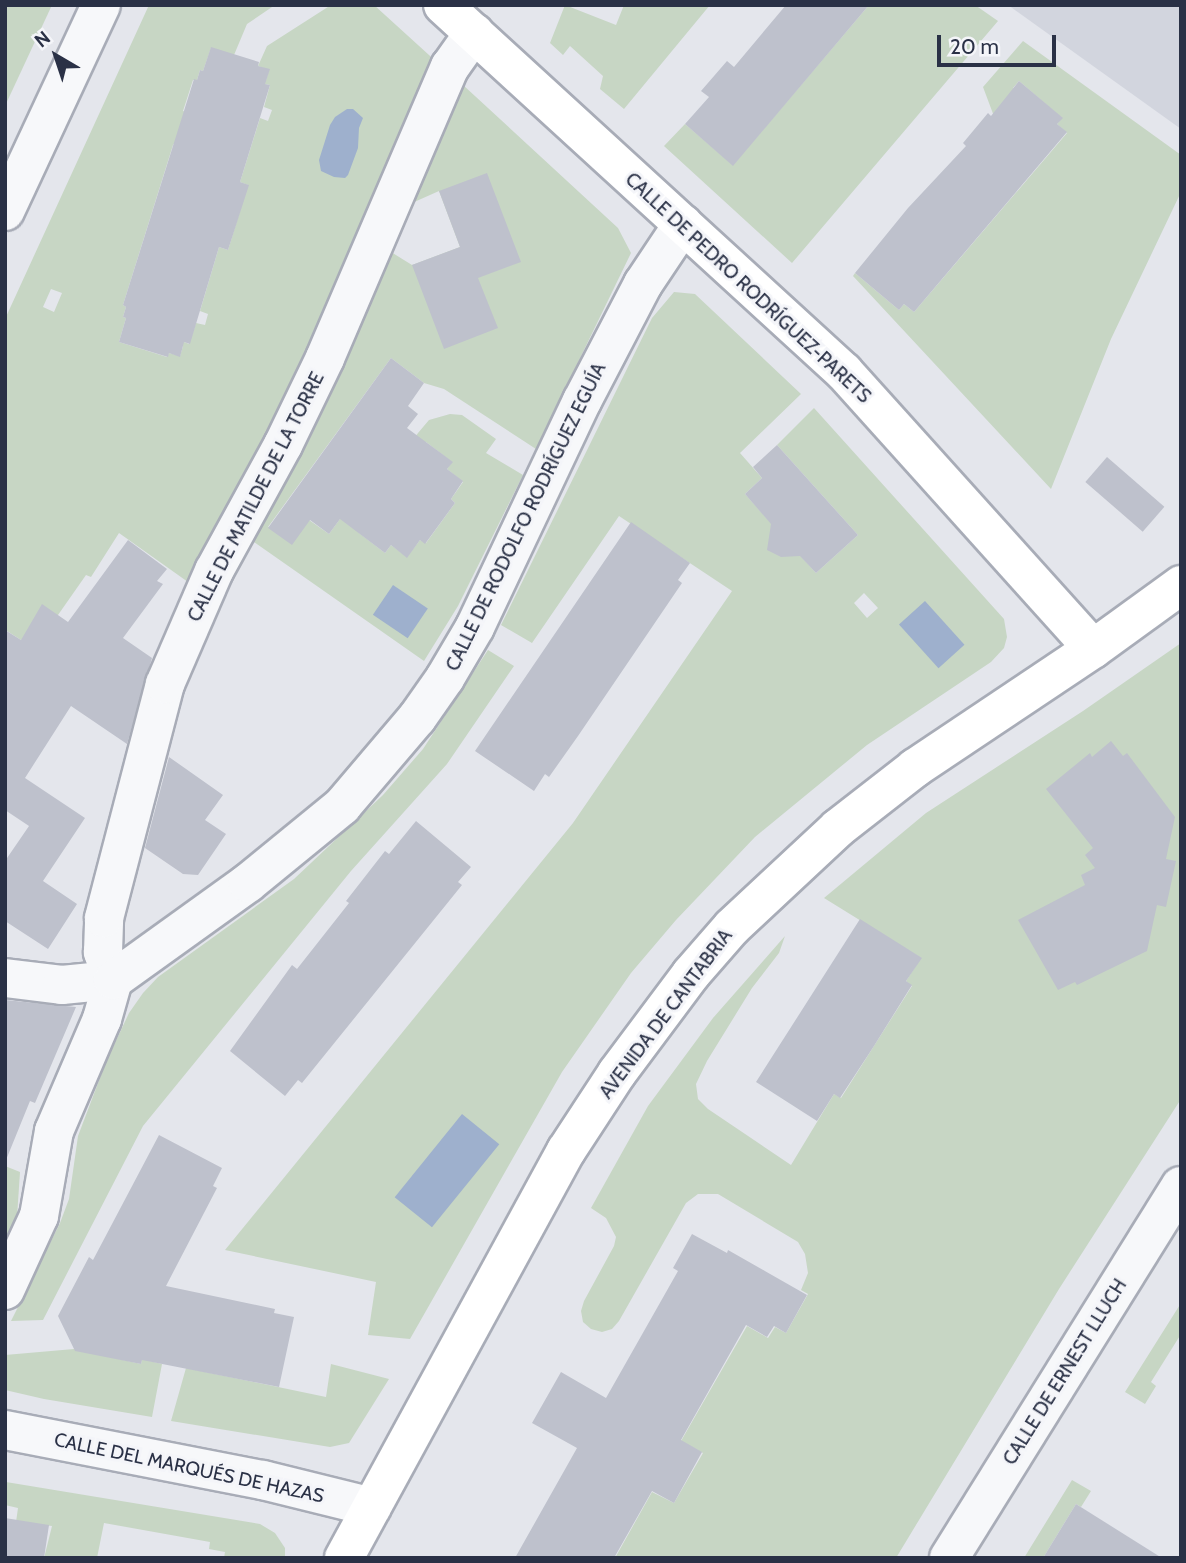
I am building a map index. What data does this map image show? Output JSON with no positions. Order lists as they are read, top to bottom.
{
  "streets": {
    "main road": ["CALLE DE PEDRO RODRÍGUEZ-PARETS", "AVENIDA DE CANTABRIA"],
    "street": [
      "CALLE DE MATILDE DE LA TORRE",
      "CALLE DE RODOLFO RODRÍGUEZ EGUÍA",
      "CALLE DE ERNEST LLUCH",
      "CALLE DEL MARQUÉS DE HAZAS"
    ]
  },
  "crossings": [
    ["CALLE DE PEDRO RODRÍGUEZ-PARETS", "CALLE DE MATILDE DE LA TORRE"],
    ["CALLE DE PEDRO RODRÍGUEZ-PARETS", "CALLE DE RODOLFO RODRÍGUEZ EGUÍA"],
    ["CALLE DE PEDRO RODRÍGUEZ-PARETS", "AVENIDA DE CANTABRIA"],
    ["CALLE DE MATILDE DE LA TORRE", "CALLE DE RODOLFO RODRÍGUEZ EGUÍA"],
    ["AVENIDA DE CANTABRIA", "CALLE DEL MARQUÉS DE HAZAS"]
  ],
  "scale_bar": "20 m",
  "north": "top left"
}
